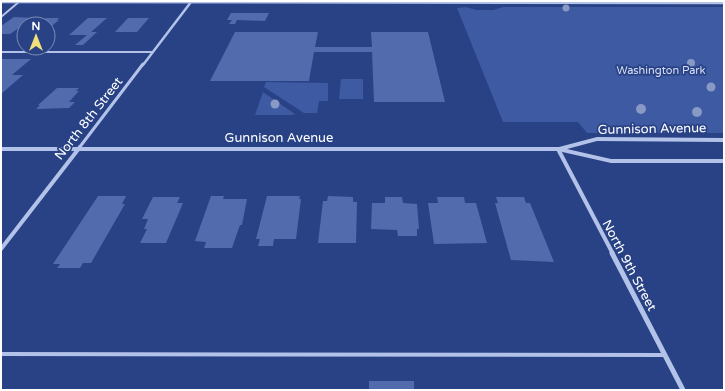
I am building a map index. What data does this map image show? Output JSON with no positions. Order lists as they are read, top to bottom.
{
  "streets": {
    "street": ["North 8th Street", "Gunnison Avenue", "North 9th Street"]
  },
  "crossings": [
    ["North 8th Street", "Gunnison Avenue"],
    ["Gunnison Avenue", "North 9th Street"]
  ],
  "parks": ["Washington Park"],
  "north": "top"
}
